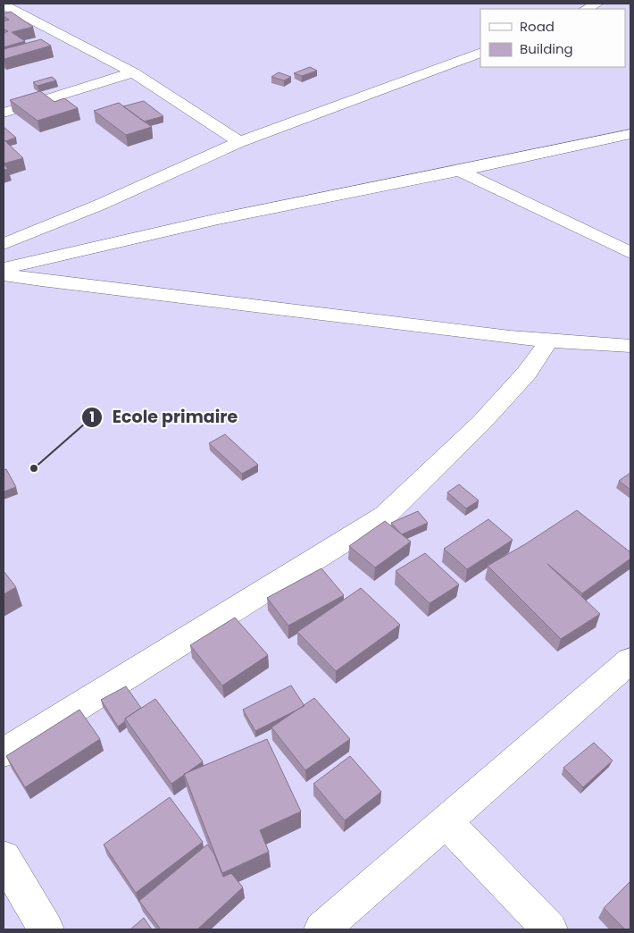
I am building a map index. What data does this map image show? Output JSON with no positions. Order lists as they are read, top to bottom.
{
  "places": ["Ecole primaire"],
  "legend": ["Road", "Building"]
}
